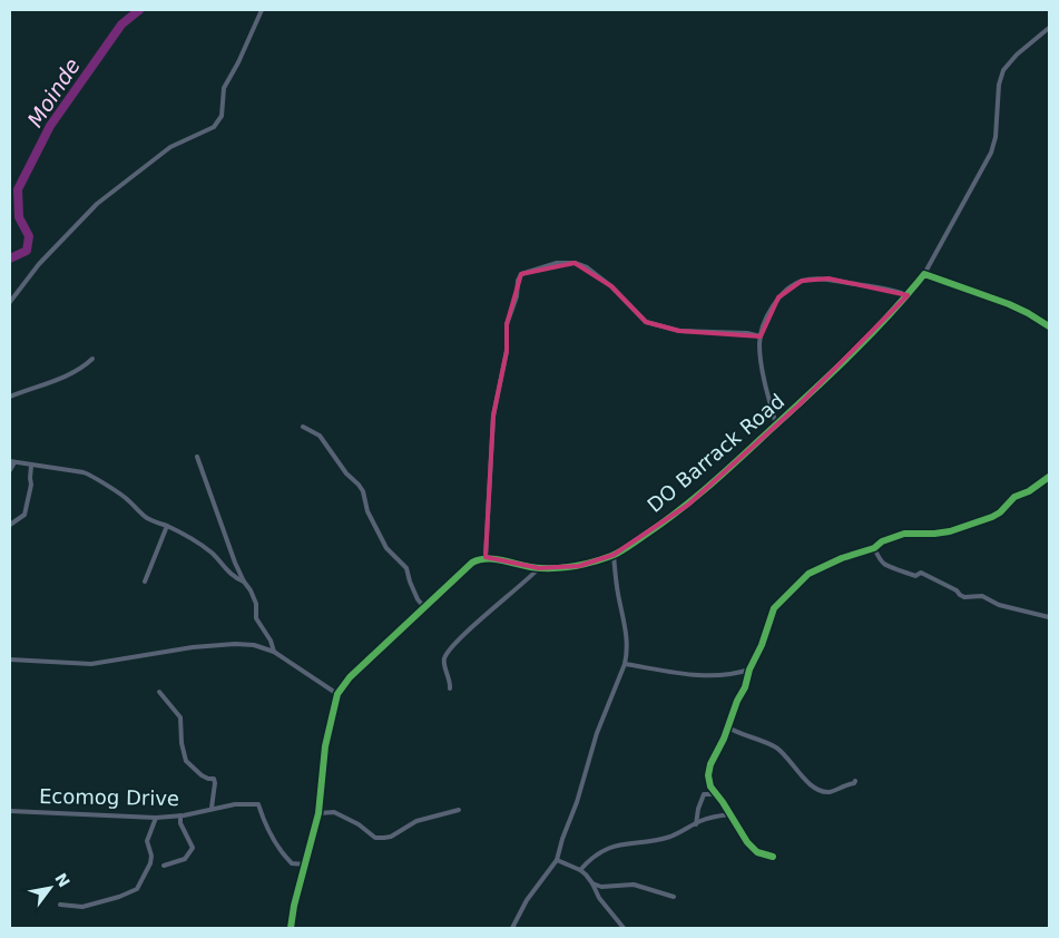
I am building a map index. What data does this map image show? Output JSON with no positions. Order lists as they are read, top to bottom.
{
  "streets": {
    "street": ["DO Barrack Road", "Ecomog Drive"]
  },
  "water": ["Moinde"],
  "north": "top right"
}
